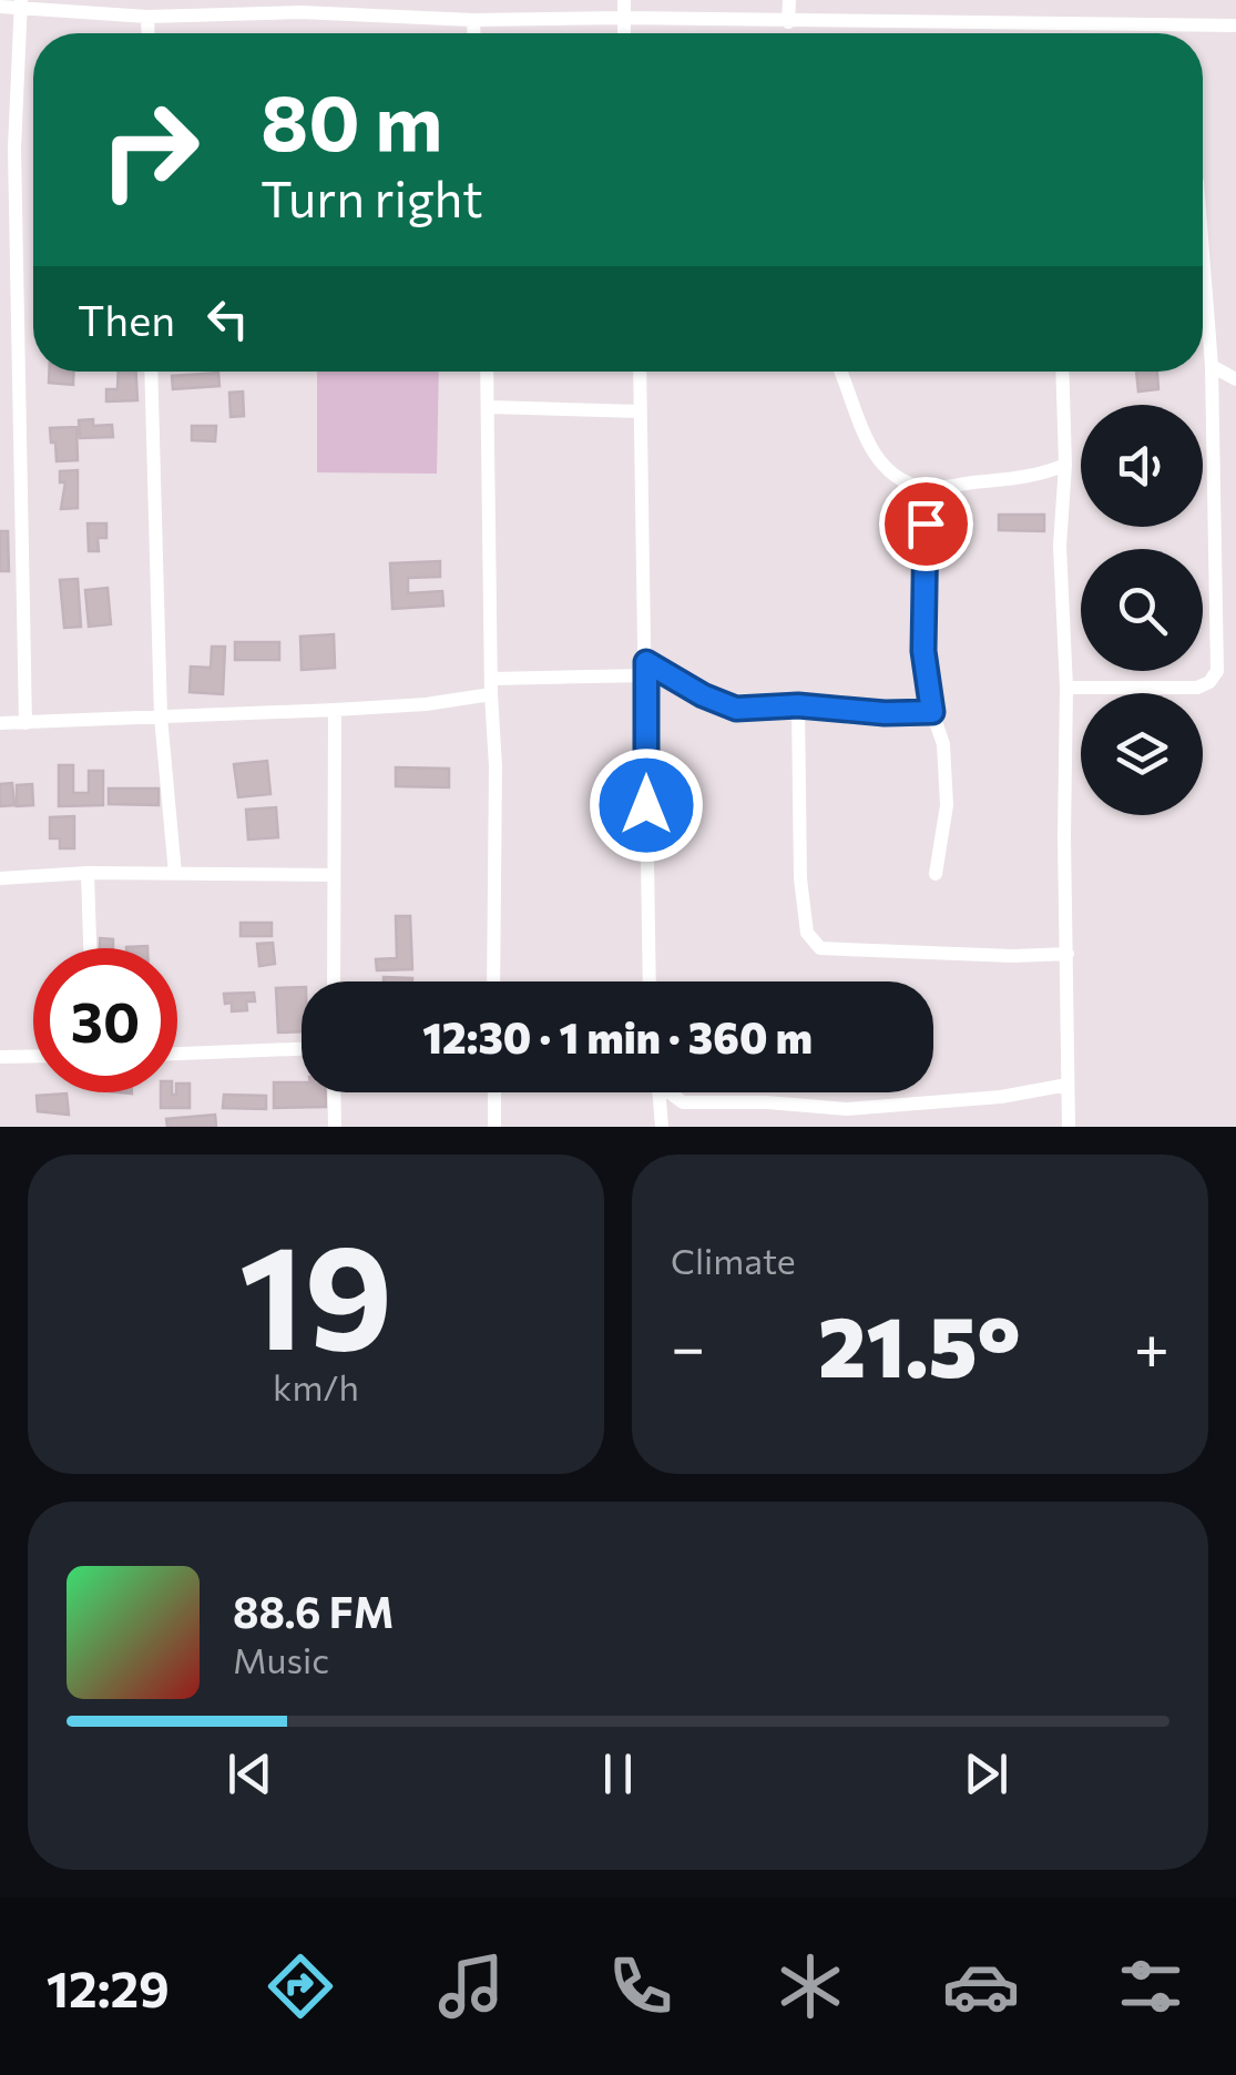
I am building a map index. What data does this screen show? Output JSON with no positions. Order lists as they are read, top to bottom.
{
  "page": {
    "turn": ["80 m", "Turn right"],
    "then": "Then",
    "limit": "30",
    "trip": "12:30 · 1 min · 360 m",
    "tile": [
      ["19", "km/h"],
      "Climate"
    ],
    "heat": ["−", "21.5°", "+"],
    "song": ["88.6 FM", "Music"],
    "tabs": "12:29"
  }
}
